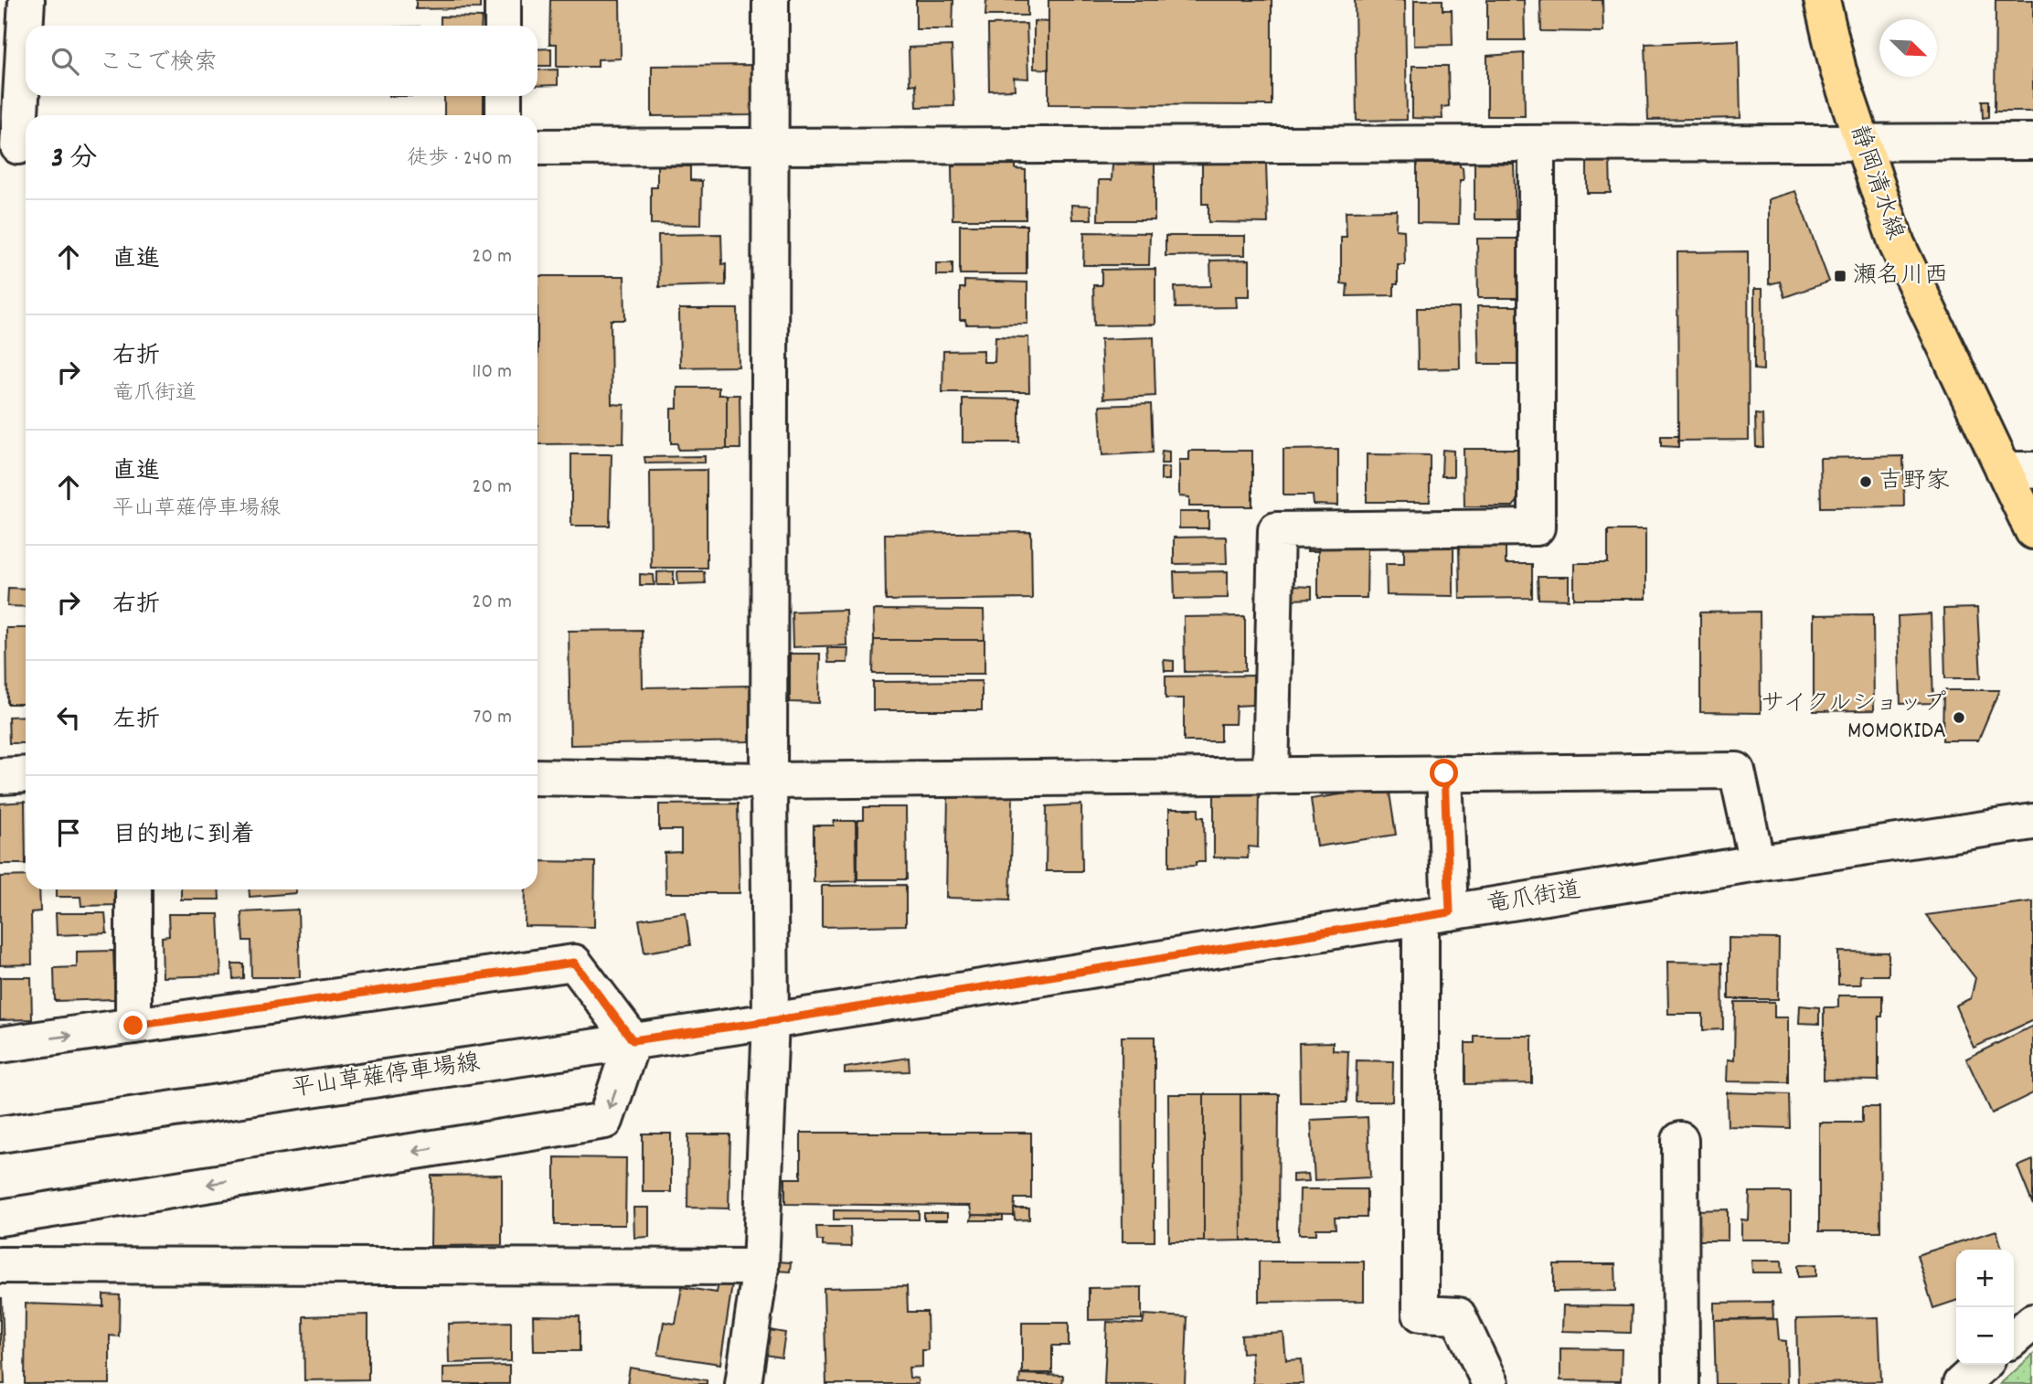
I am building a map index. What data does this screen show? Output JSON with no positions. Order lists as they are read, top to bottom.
{
  "streets": {
    "main road": ["静岡清水線"],
    "street": ["竜爪街道", "平山草薙停車場線"]
  },
  "crossings": [
    ["竜爪街道", "平山草薙停車場線"]
  ],
  "places": {
    "transit": ["瀬名川西"],
    "other": ["吉野家", "サイクルショップ MOMOKIDA"]
  },
  "north": "bottom right",
  "page": {
    "search": "ここで検索",
    "heading": ["3 分", "徒歩 · 240 m"],
    "list": [
      ["直進", "20 m"],
      ["右折", "竜爪街道", "110 m"],
      ["直進", "平山草薙停車場線", "20 m"],
      ["右折", "20 m"],
      ["左折", "70 m"],
      "目的地に到着"
    ],
    "map_buttons": ["+", "−"]
  }
}
